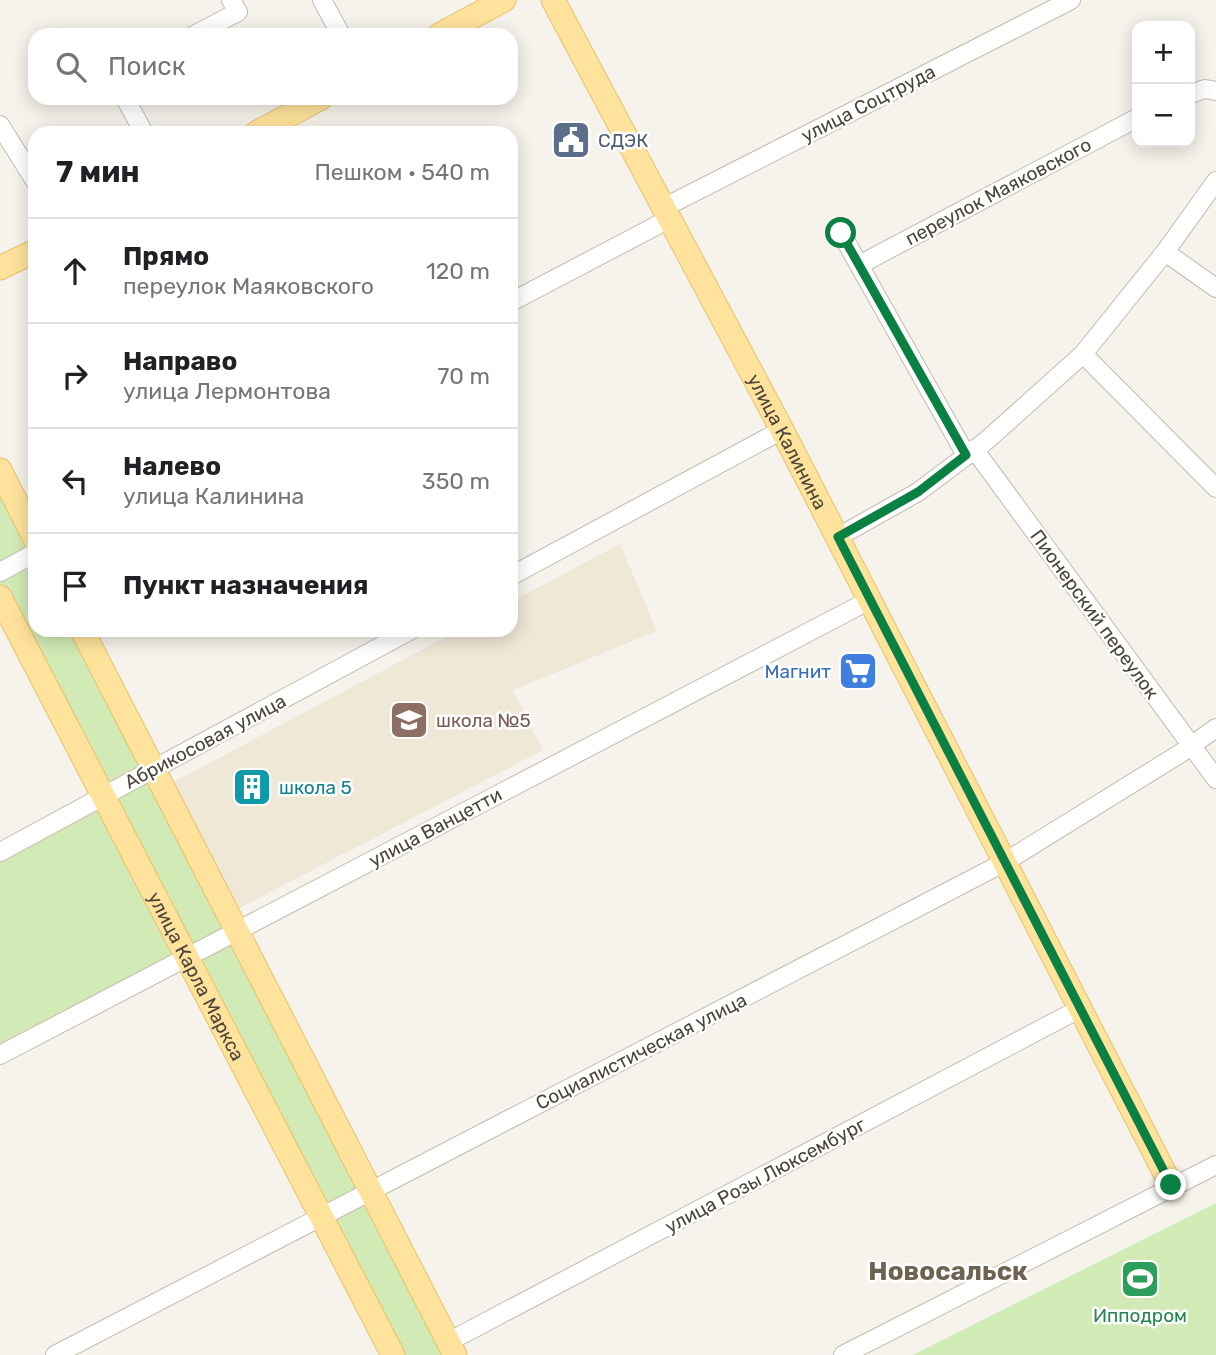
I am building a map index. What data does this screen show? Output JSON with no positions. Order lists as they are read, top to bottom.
{
  "streets": {
    "main road": ["улица Калинина", "улица Карла Маркса"],
    "street": [
      "улица Соцтруда",
      "переулок Маяковского",
      "Пионерский переулок",
      "Абрикосовая улица",
      "улица Ванцетти",
      "Социалистическая улица",
      "улица Розы Люксембург"
    ]
  },
  "crossings": [
    ["улица Соцтруда", "улица Калинина"],
    ["улица Калинина", "улица Ванцетти"],
    ["улица Калинина", "Социалистическая улица"],
    ["улица Калинина", "улица Розы Люксембург"],
    ["Пионерский переулок", "Социалистическая улица"],
    ["Абрикосовая улица", "улица Карла Маркса"],
    ["улица Ванцетти", "улица Карла Маркса"],
    ["улица Карла Маркса", "Социалистическая улица"]
  ],
  "districts": ["Новосальск"],
  "places": {
    "public building": ["СДЭК"],
    "supermarket": ["Магнит"],
    "school or university": ["школа №5"],
    "building": ["школа 5"],
    "sports": ["Ипподром"]
  },
  "page": {
    "map_buttons": ["+", "−"],
    "search": "Поиск",
    "heading": ["7 мин", "Пешком · 540 m"],
    "list": [
      ["Прямо", "переулок Маяковского", "120 m"],
      ["Направо", "улица Лермонтова", "70 m"],
      ["Налево", "улица Калинина", "350 m"],
      "Пункт назначения"
    ]
  }
}
